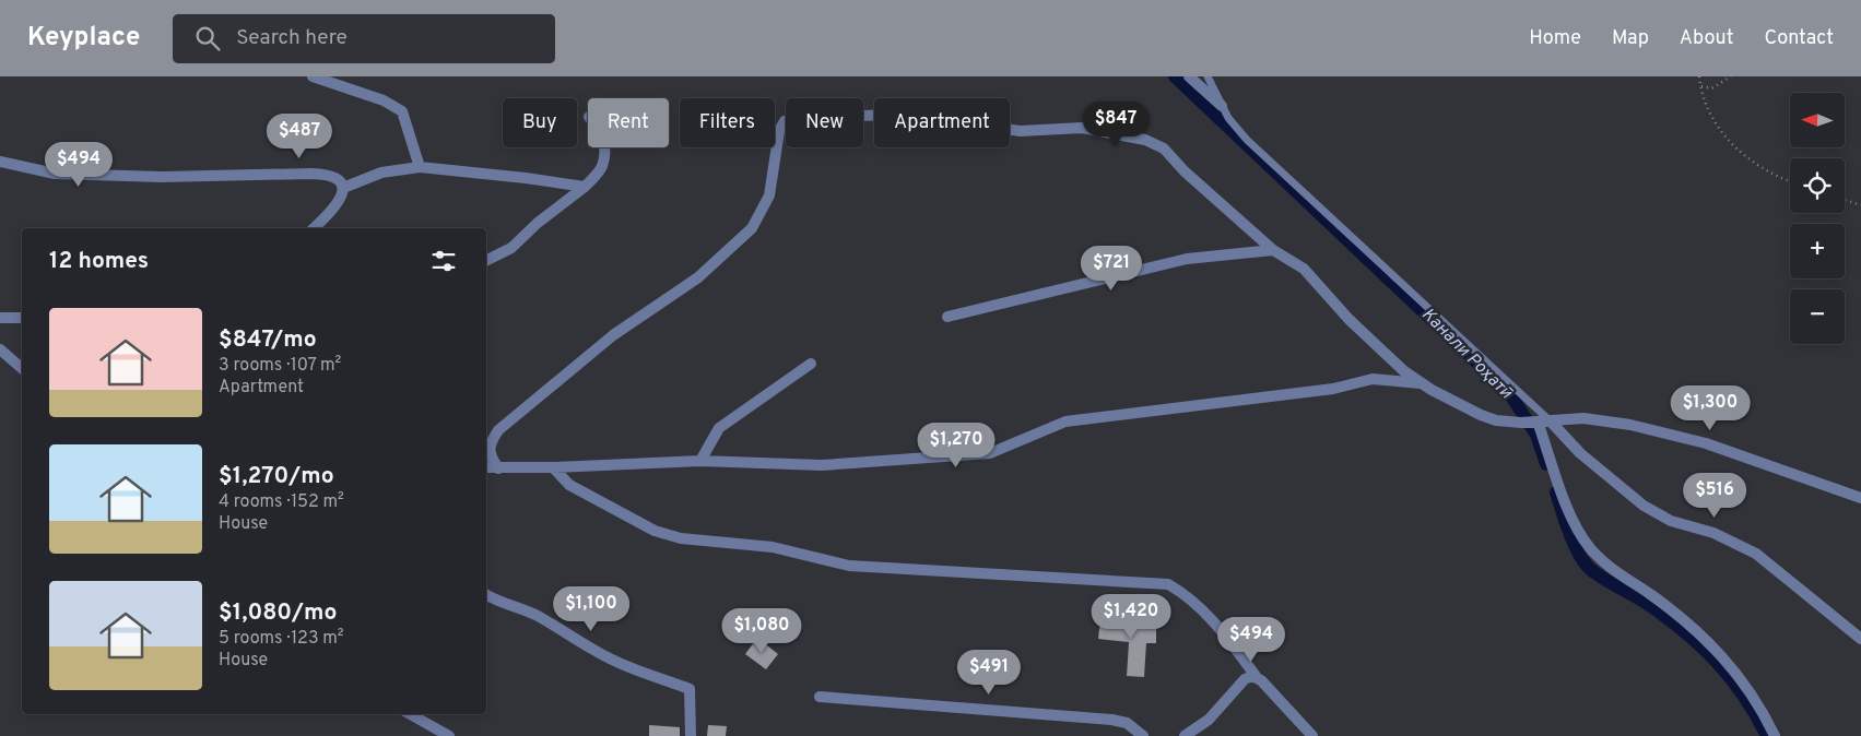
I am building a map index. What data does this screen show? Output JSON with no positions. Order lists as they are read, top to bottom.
{
  "water": ["Канали Роҳатӣ"],
  "north": "left",
  "page": {
    "header": "Keyplace",
    "search": "Search here",
    "nav": [
      "Home",
      "Map",
      "About",
      "Contact"
    ],
    "map_buttons": ["+", "−"],
    "chip": [
      "Buy",
      "Rent",
      "Filters",
      "New",
      "Apartment"
    ],
    "price": [
      "$847",
      "$487",
      "$494",
      "$721",
      "$1,300",
      "$1,270",
      "$516",
      "$1,100",
      "$1,420",
      "$1,080",
      "$494",
      "$491"
    ],
    "heading": "12 homes",
    "list": [
      {
        "name": "$847/mo",
        "note": "3 rooms · 107 m² · Apartment"
      },
      {
        "name": "$1,270/mo",
        "note": "4 rooms · 152 m² · House"
      },
      {
        "name": "$1,080/mo",
        "note": "5 rooms · 123 m² · House"
      }
    ]
  }
}
